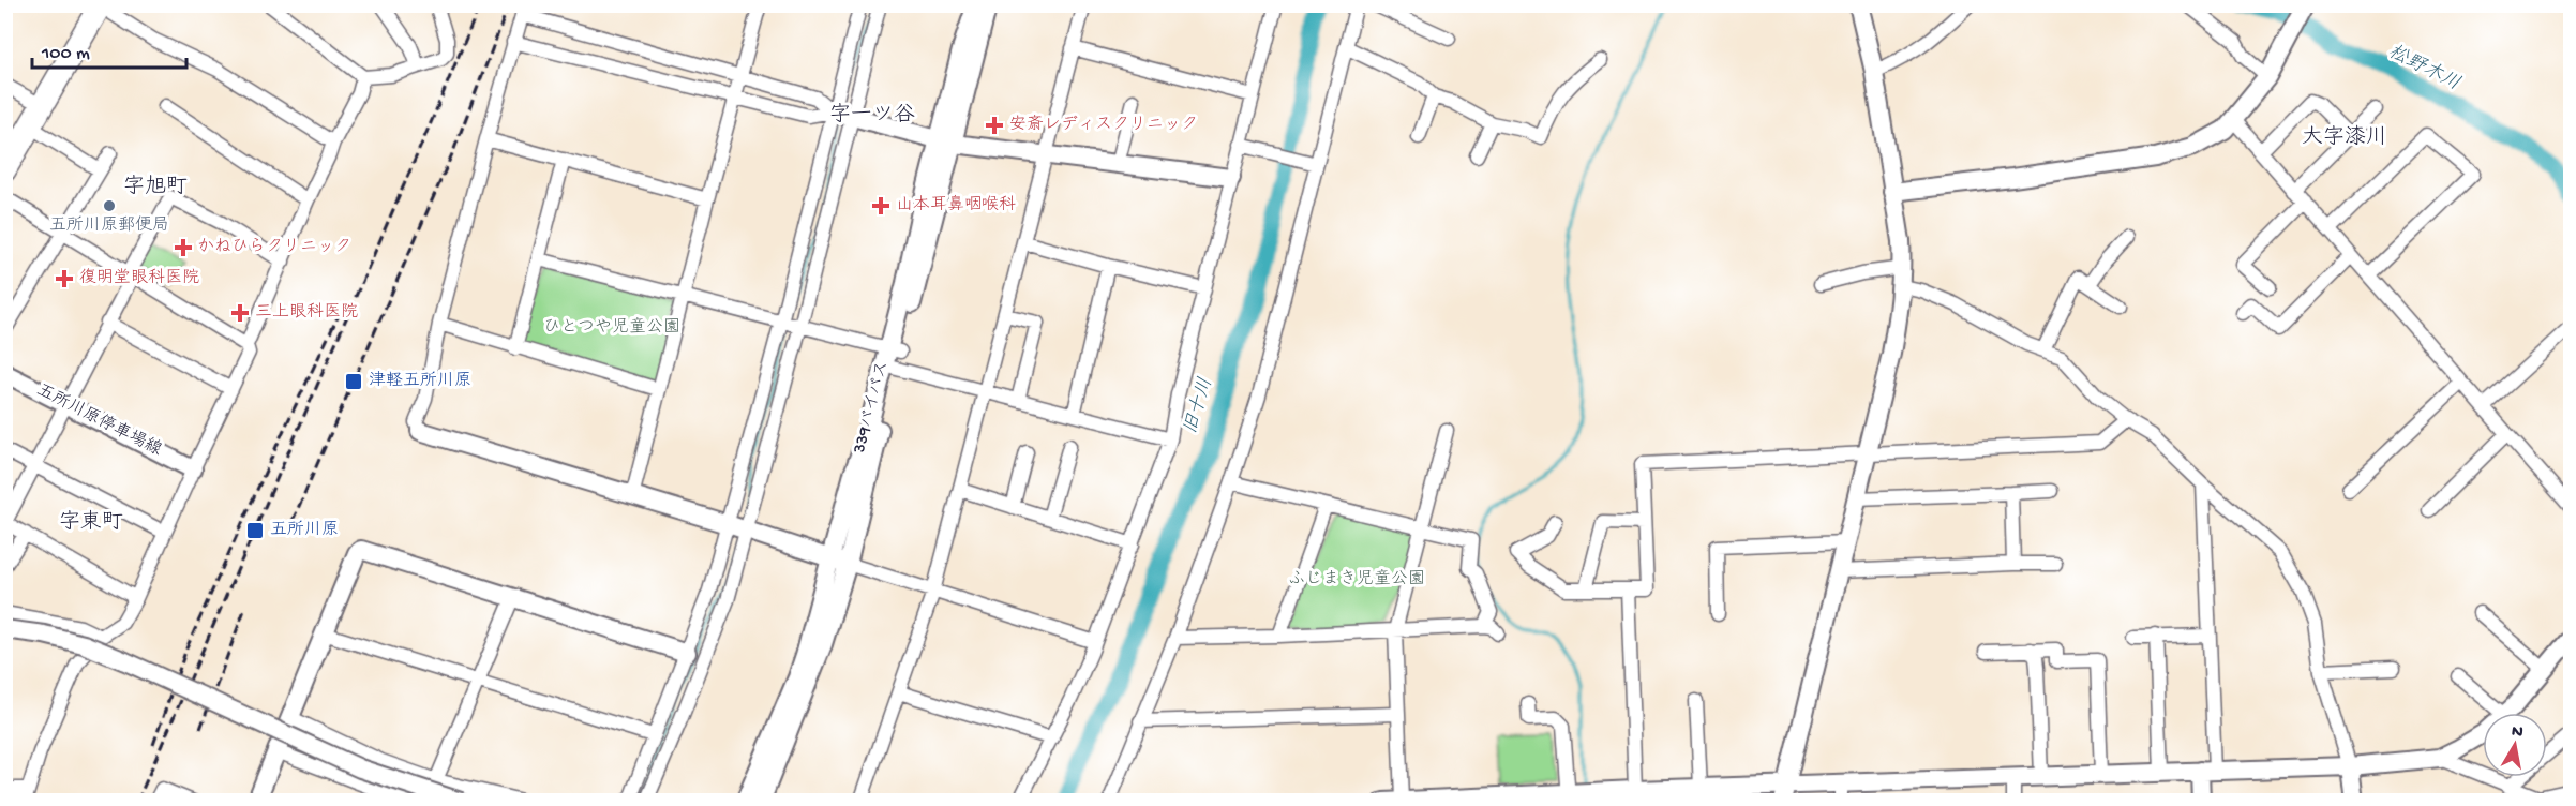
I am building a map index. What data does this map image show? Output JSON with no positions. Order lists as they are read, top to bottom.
{
  "streets": {
    "street": ["339バイパス", "五所川原停車場線"]
  },
  "districts": [
    "字一ツ谷",
    "大字漆川",
    "字旭町",
    "字東町"
  ],
  "water": ["松野木川", "旧十川"],
  "parks": ["ひとつや児童公園", "ふじまき児童公園"],
  "places": {
    "health": [
      "安斎レディスクリニック",
      "山本耳鼻咽喉科",
      "かねひらクリニック",
      "復明堂眼科医院",
      "三上眼科医院"
    ],
    "other": ["五所川原郵便局"],
    "transit": ["津軽五所川原", "五所川原"]
  },
  "scale_bar": "100 m",
  "north": "top"
}
